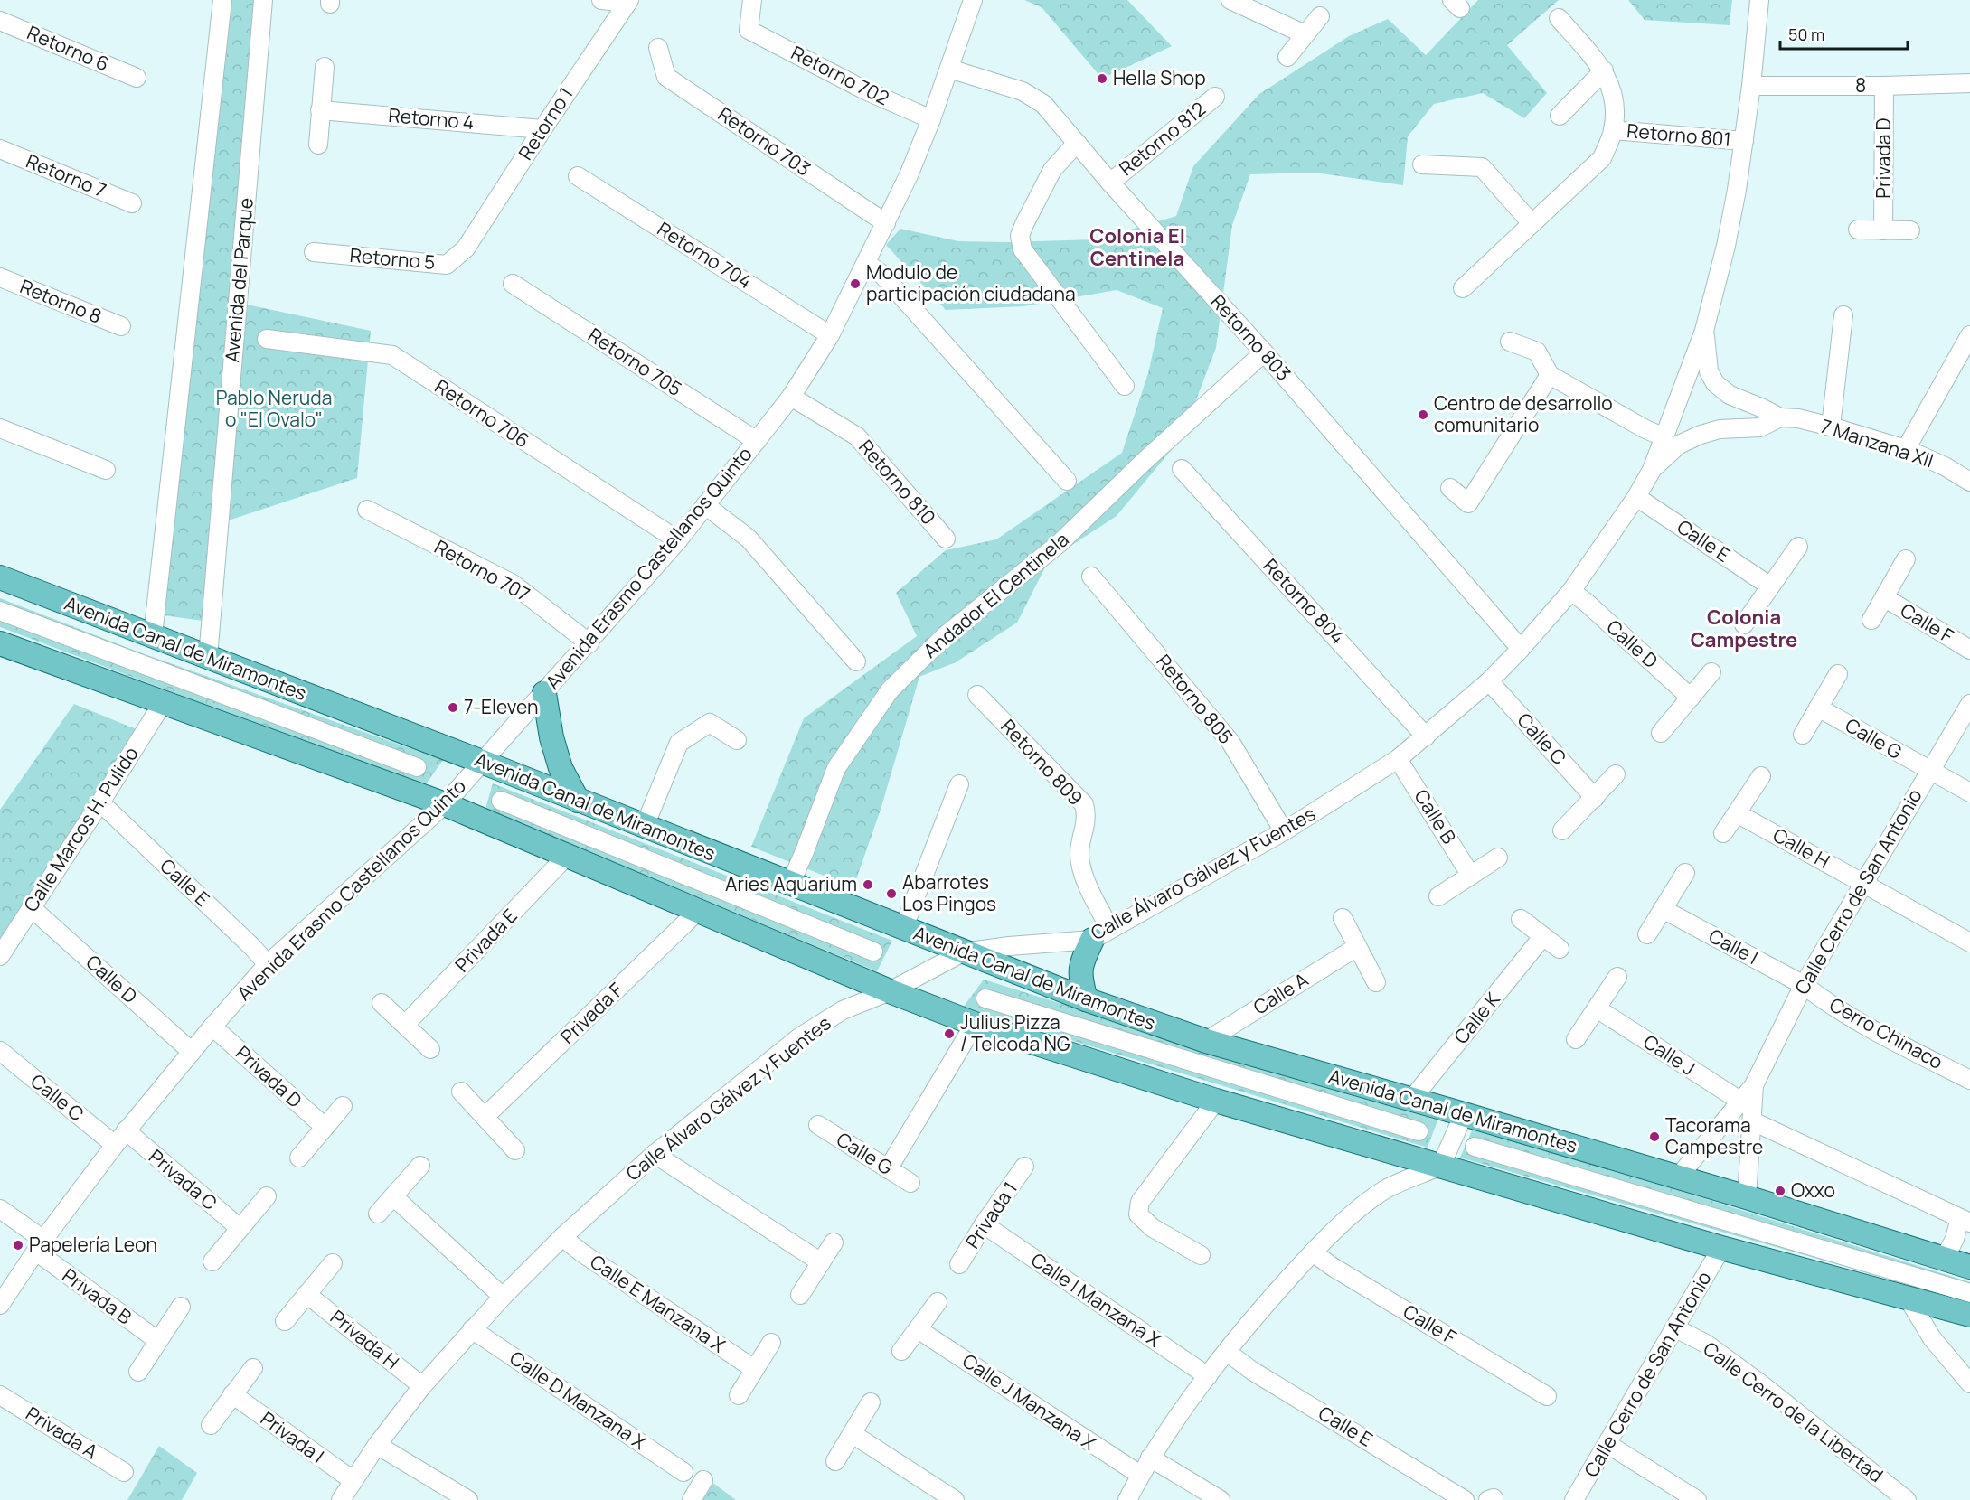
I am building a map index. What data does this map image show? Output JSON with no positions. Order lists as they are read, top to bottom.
{
  "streets": {
    "main road": ["Avenida Canal de Miramontes"],
    "street": [
      "Retorno 6",
      "Retorno 702",
      "8",
      "Retorno 4",
      "Retorno 1",
      "Retorno 801",
      "Retorno 812",
      "Retorno 703",
      "Privada D",
      "Retorno 7",
      "Retorno 704",
      "Retorno 5",
      "Avenida del Parque",
      "Retorno 8",
      "Retorno 803",
      "Retorno 705",
      "Retorno 706",
      "7 Manzana XII",
      "Retorno 810",
      "Calle E",
      "Avenida Erasmo Castellanos Quinto",
      "Retorno 707",
      "Andador El Centinela",
      "Retorno 804",
      "Calle F",
      "Calle D",
      "Retorno 805",
      "Calle C",
      "Calle G",
      "Retorno 809",
      "Calle B",
      "Calle Marcos H. Pulido",
      "Calle H",
      "Calle Álvaro Gálvez y Fuentes",
      "Calle Cerro de San Antonio",
      "Privada E",
      "Calle I",
      "Calle A",
      "Privada F",
      "Calle K",
      "Cerro Chinaco",
      "Calle J",
      "Privada C",
      "Privada 1",
      "Privada B",
      "Calle I Manzana X",
      "Calle E Manzana X",
      "Privada H",
      "Calle D Manzana X",
      "Calle J Manzana X",
      "Calle Cerro de la Libertad",
      "Privada A",
      "Privada I"
    ]
  },
  "crossings": [
    ["Retorno 702", "Avenida Erasmo Castellanos Quinto"],
    ["8", "Privada D"],
    ["8", "Calle Álvaro Gálvez y Fuentes"],
    ["Retorno 4", "Retorno 1"],
    ["Retorno 1", "Retorno 5"],
    ["Retorno 801", "Calle Álvaro Gálvez y Fuentes"],
    ["Retorno 812", "Retorno 803"],
    ["Retorno 703", "Avenida Erasmo Castellanos Quinto"],
    ["Privada D", "Avenida Erasmo Castellanos Quinto"],
    ["Retorno 704", "Avenida Erasmo Castellanos Quinto"],
    ["Avenida del Parque", "Avenida Canal de Miramontes"],
    ["Retorno 803", "Avenida Erasmo Castellanos Quinto"],
    ["Retorno 803", "Andador El Centinela"],
    ["Retorno 803", "Calle Álvaro Gálvez y Fuentes"],
    ["Retorno 705", "Avenida Erasmo Castellanos Quinto"],
    ["Retorno 706", "Avenida Erasmo Castellanos Quinto"],
    ["Retorno 810", "Avenida Erasmo Castellanos Quinto"],
    ["Calle E", "Avenida Erasmo Castellanos Quinto"],
    ["Calle E", "Calle Marcos H. Pulido"],
    ["Calle E", "Calle Álvaro Gálvez y Fuentes"],
    ["Avenida Erasmo Castellanos Quinto", "Retorno 707"],
    ["Avenida Erasmo Castellanos Quinto", "Calle D"],
    ["Avenida Erasmo Castellanos Quinto", "Avenida Canal de Miramontes"],
    ["Avenida Erasmo Castellanos Quinto", "Calle C"],
    ["Avenida Erasmo Castellanos Quinto", "Privada C"],
    ["Avenida Erasmo Castellanos Quinto", "Privada B"],
    ["Andador El Centinela", "Avenida Canal de Miramontes"],
    ["Retorno 804", "Calle Álvaro Gálvez y Fuentes"],
    ["Calle D", "Calle Marcos H. Pulido"],
    ["Calle D", "Calle Álvaro Gálvez y Fuentes"],
    ["Avenida Canal de Miramontes", "Calle Álvaro Gálvez y Fuentes"],
    ["Avenida Canal de Miramontes", "Calle Cerro de San Antonio"],
    ["Avenida Canal de Miramontes", "Calle A"],
    ["Avenida Canal de Miramontes", "Calle K"],
    ["Retorno 805", "Calle Álvaro Gálvez y Fuentes"],
    ["Calle C", "Calle Álvaro Gálvez y Fuentes"],
    ["Calle G", "Calle Cerro de San Antonio"],
    ["Retorno 809", "Calle Álvaro Gálvez y Fuentes"],
    ["Calle B", "Calle Álvaro Gálvez y Fuentes"],
    ["Calle H", "Calle Cerro de San Antonio"],
    ["Calle Álvaro Gálvez y Fuentes", "Calle E Manzana X"],
    ["Calle Álvaro Gálvez y Fuentes", "Privada H"],
    ["Calle Álvaro Gálvez y Fuentes", "Calle D Manzana X"],
    ["Calle Álvaro Gálvez y Fuentes", "Privada I"],
    ["Calle Cerro de San Antonio", "Calle I"],
    ["Calle Cerro de San Antonio", "Cerro Chinaco"],
    ["Calle Cerro de San Antonio", "Calle J"],
    ["Calle Cerro de San Antonio", "Calle Cerro de la Libertad"],
    ["Calle I", "Cerro Chinaco"],
    ["Privada 1", "Calle I Manzana X"]
  ],
  "districts": ["Colonia El Centinela", "Colonia Campestre"],
  "parks": ["Pablo Neruda o \"El Ovalo\""],
  "places": [
    "Hella Shop",
    "Modulo de participación ciudadana",
    "Centro de desarrollo comunitario",
    "7-Eleven",
    "Aries Aquarium",
    "Abarrotes Los Pingos",
    "Julius Pizza / Telcoda NG",
    "Tacorama Campestre",
    "Oxxo",
    "Papelería Leon"
  ],
  "scale_bar": "50 m"
}
